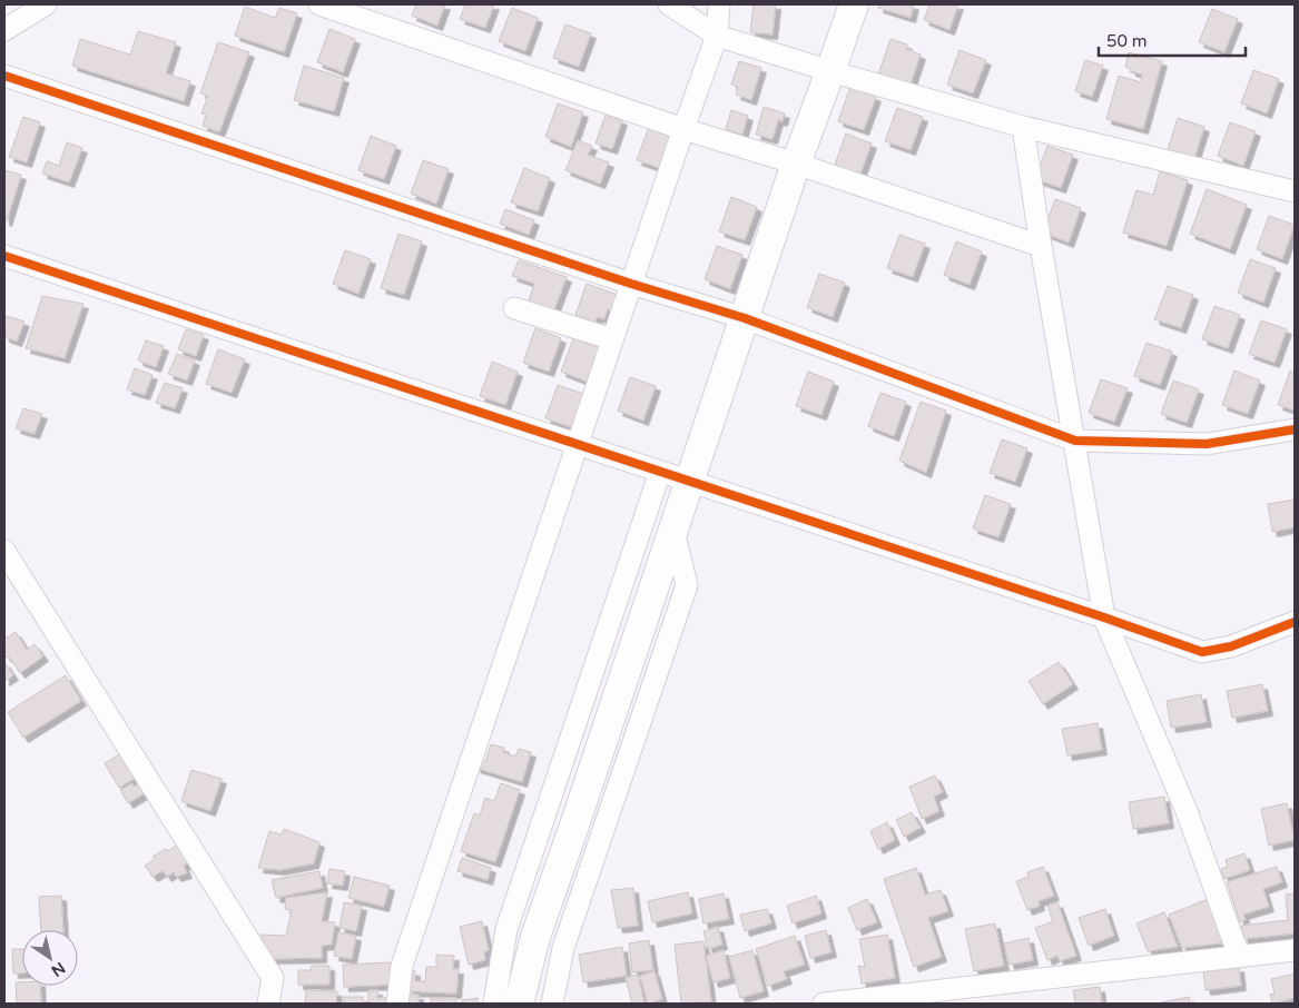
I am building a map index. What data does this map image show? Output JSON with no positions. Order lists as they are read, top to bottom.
{
  "scale_bar": "50 m",
  "north": "bottom right"
}
